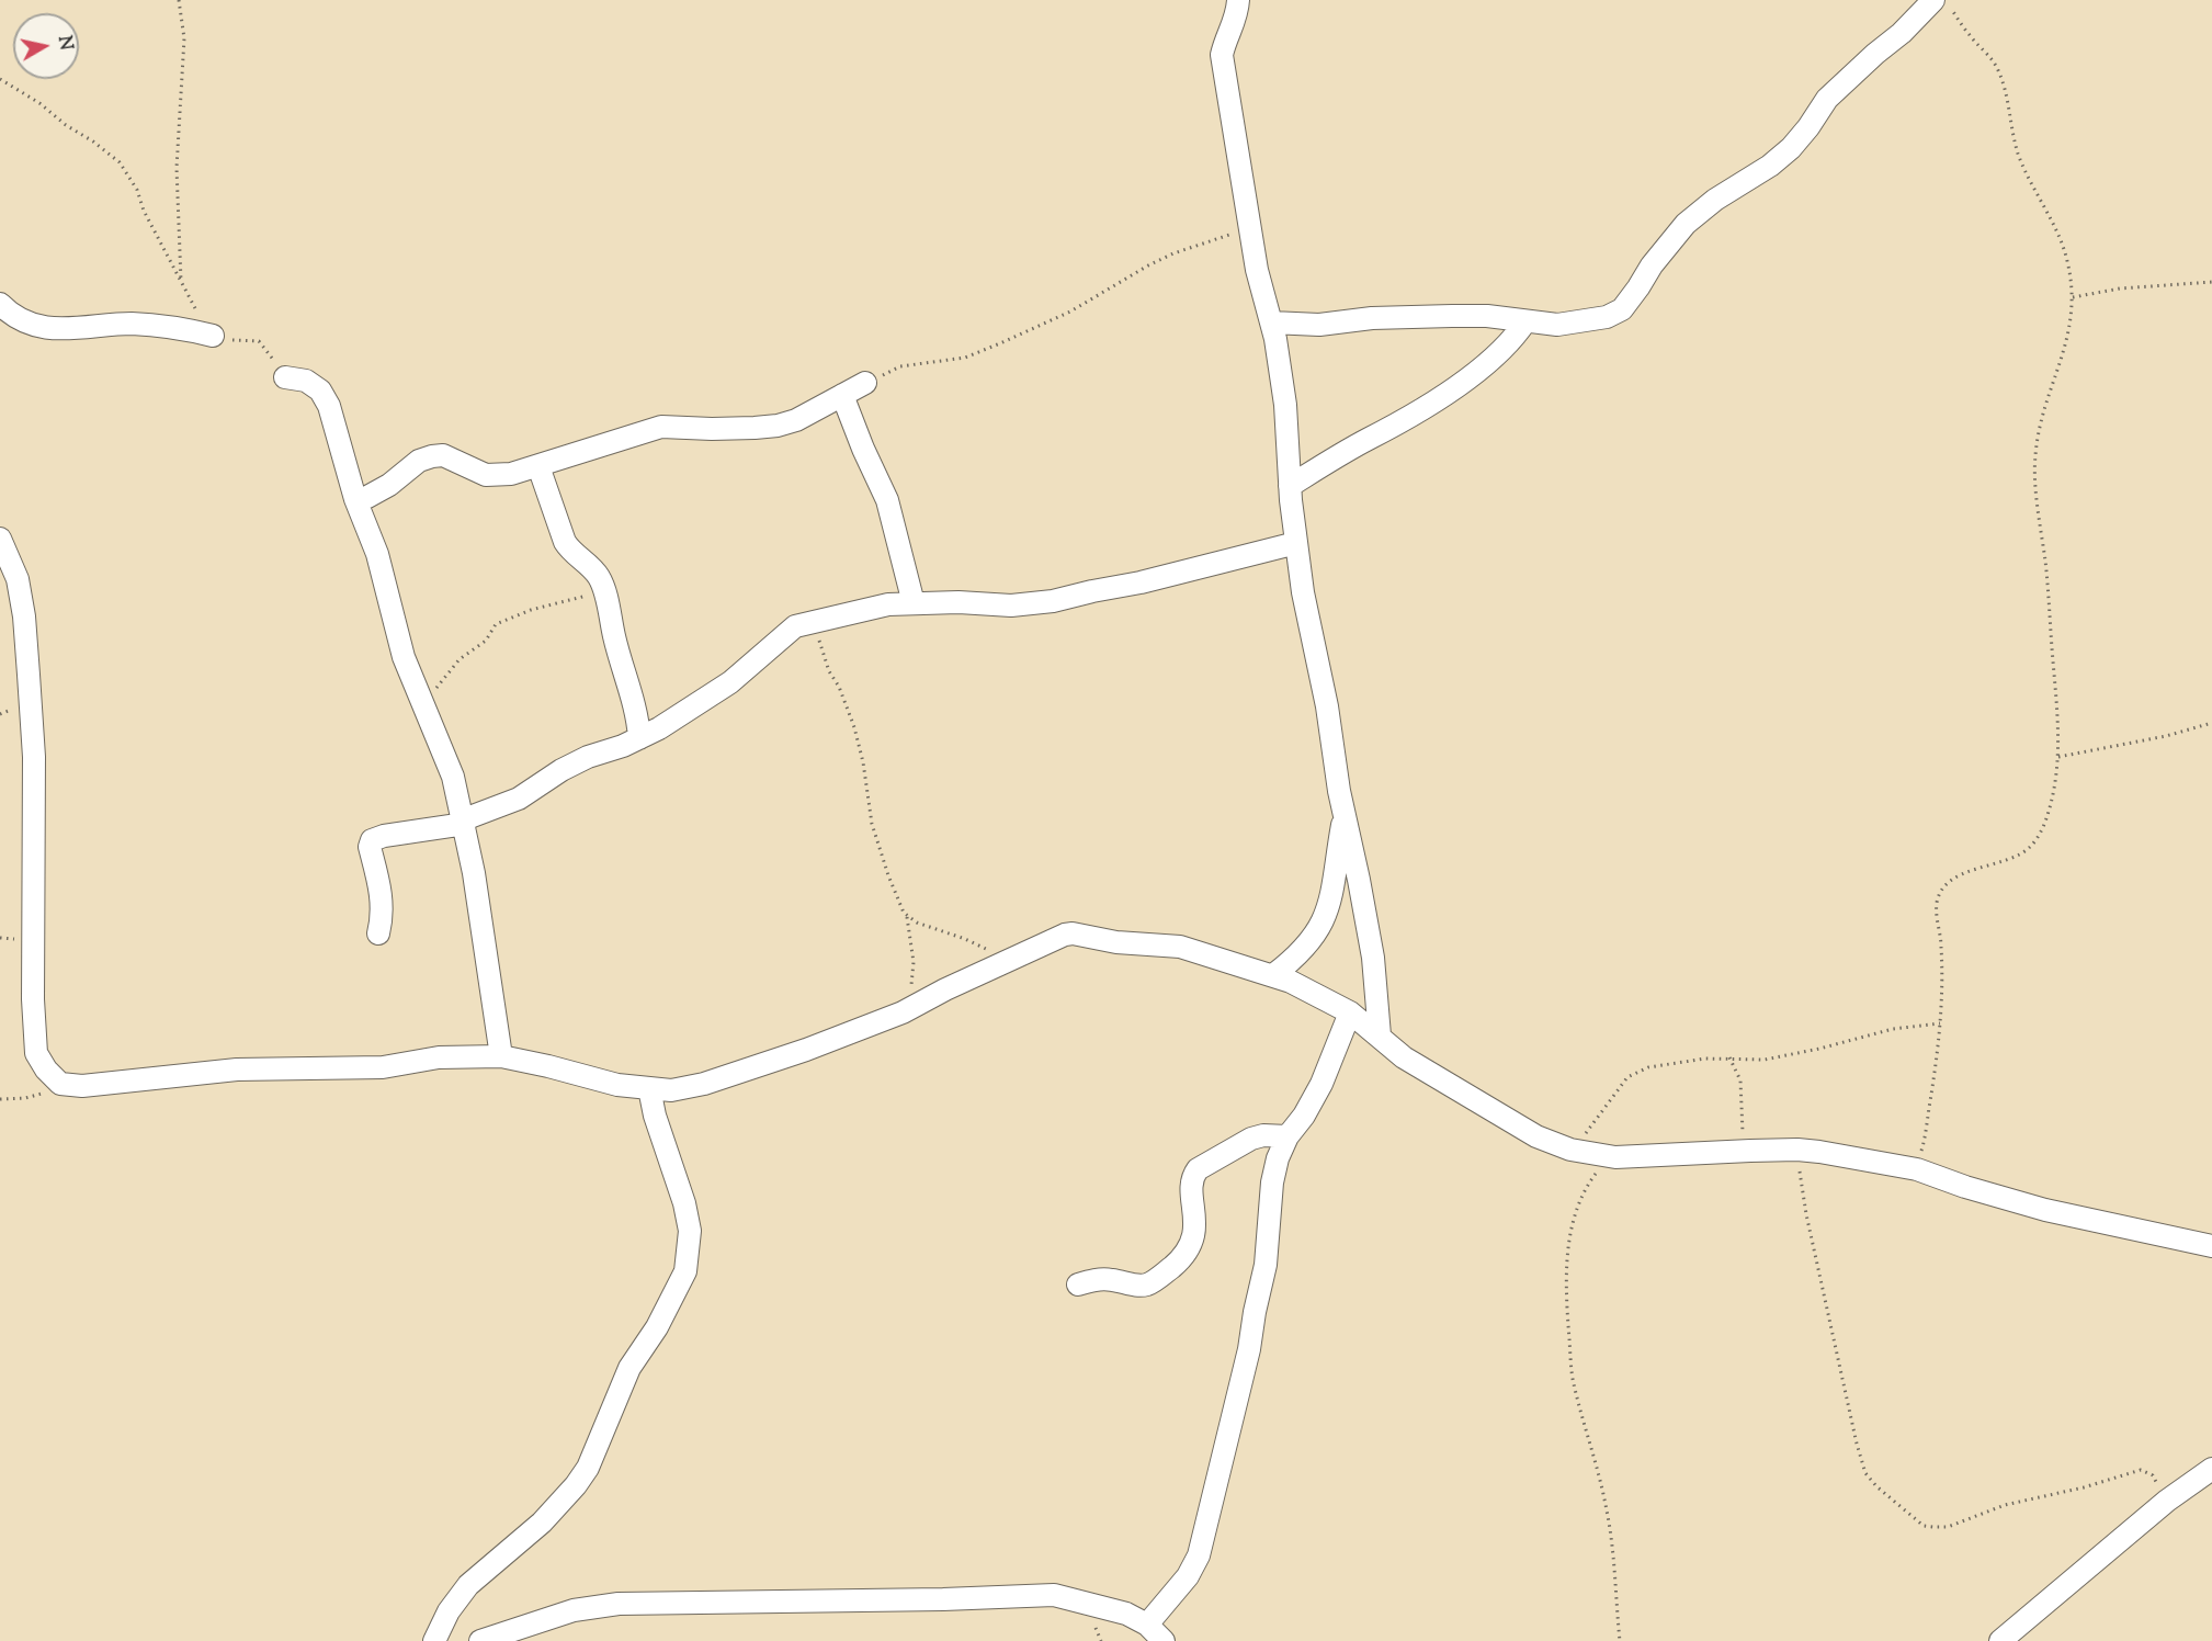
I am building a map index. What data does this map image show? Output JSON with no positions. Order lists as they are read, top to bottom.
{
  "north": "right"
}
